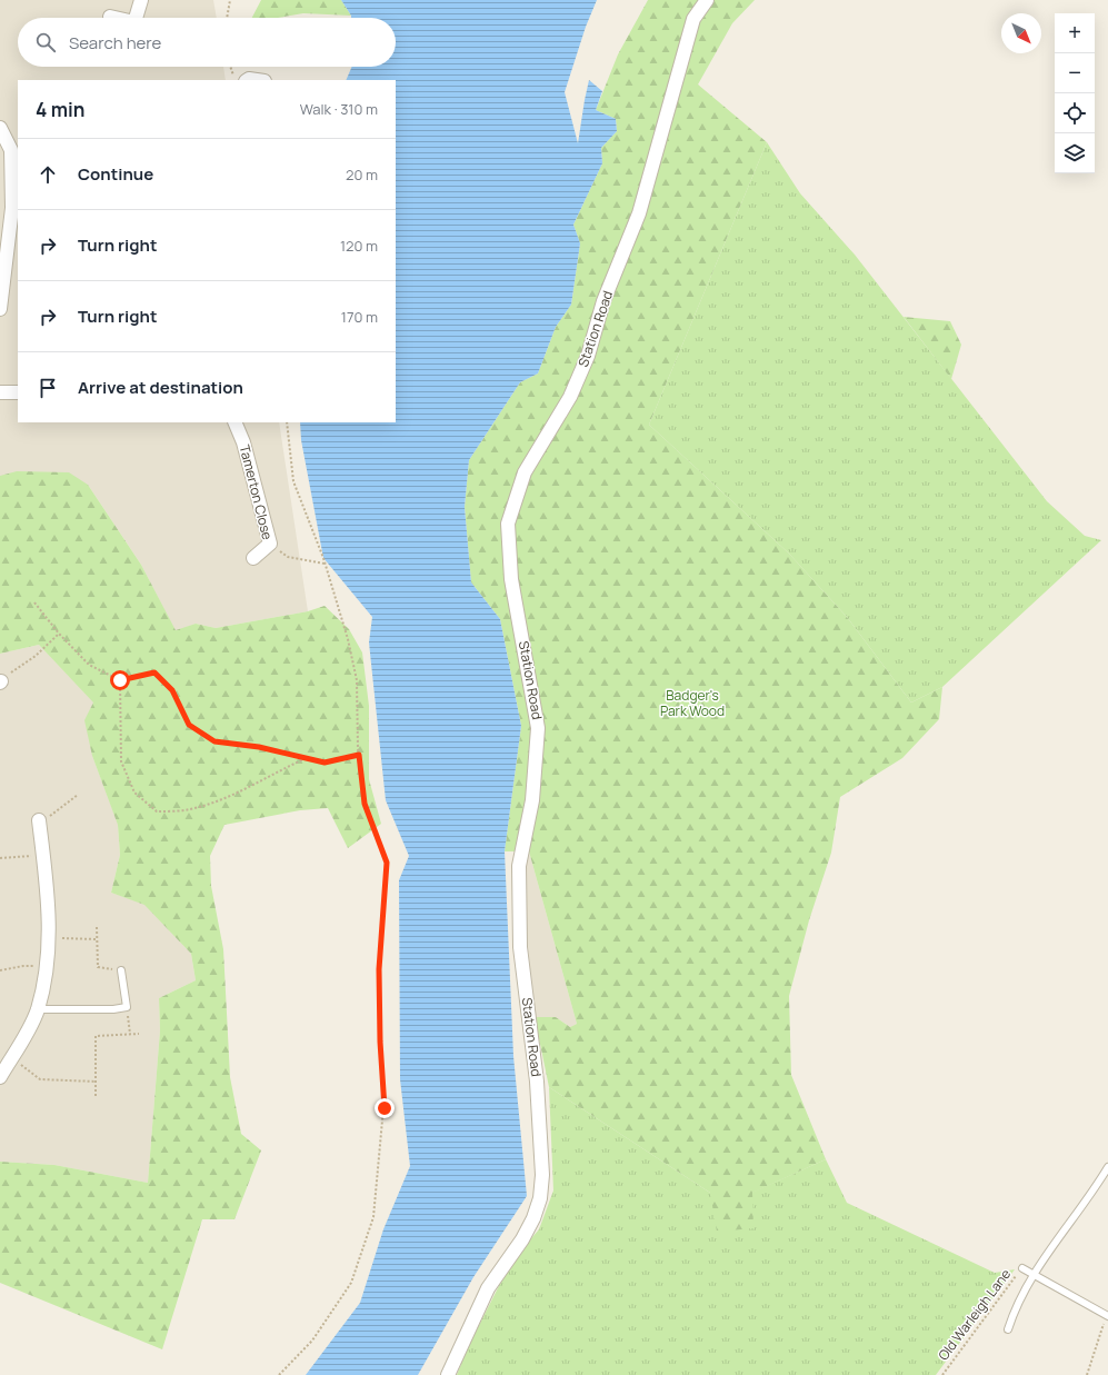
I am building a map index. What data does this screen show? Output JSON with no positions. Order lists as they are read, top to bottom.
{
  "streets": {
    "street": ["Station Road", "Tamerton Close"],
    "path": ["Old Warleigh Lane"]
  },
  "parks": ["Badger's Park Wood"],
  "north": "bottom right",
  "page": {
    "map_buttons": ["+", "−"],
    "search": "Search here",
    "heading": ["4 min", "Walk · 310 m"],
    "list": [
      ["Continue", "20 m"],
      ["Turn right", "120 m"],
      ["Turn right", "170 m"],
      "Arrive at destination"
    ]
  }
}
